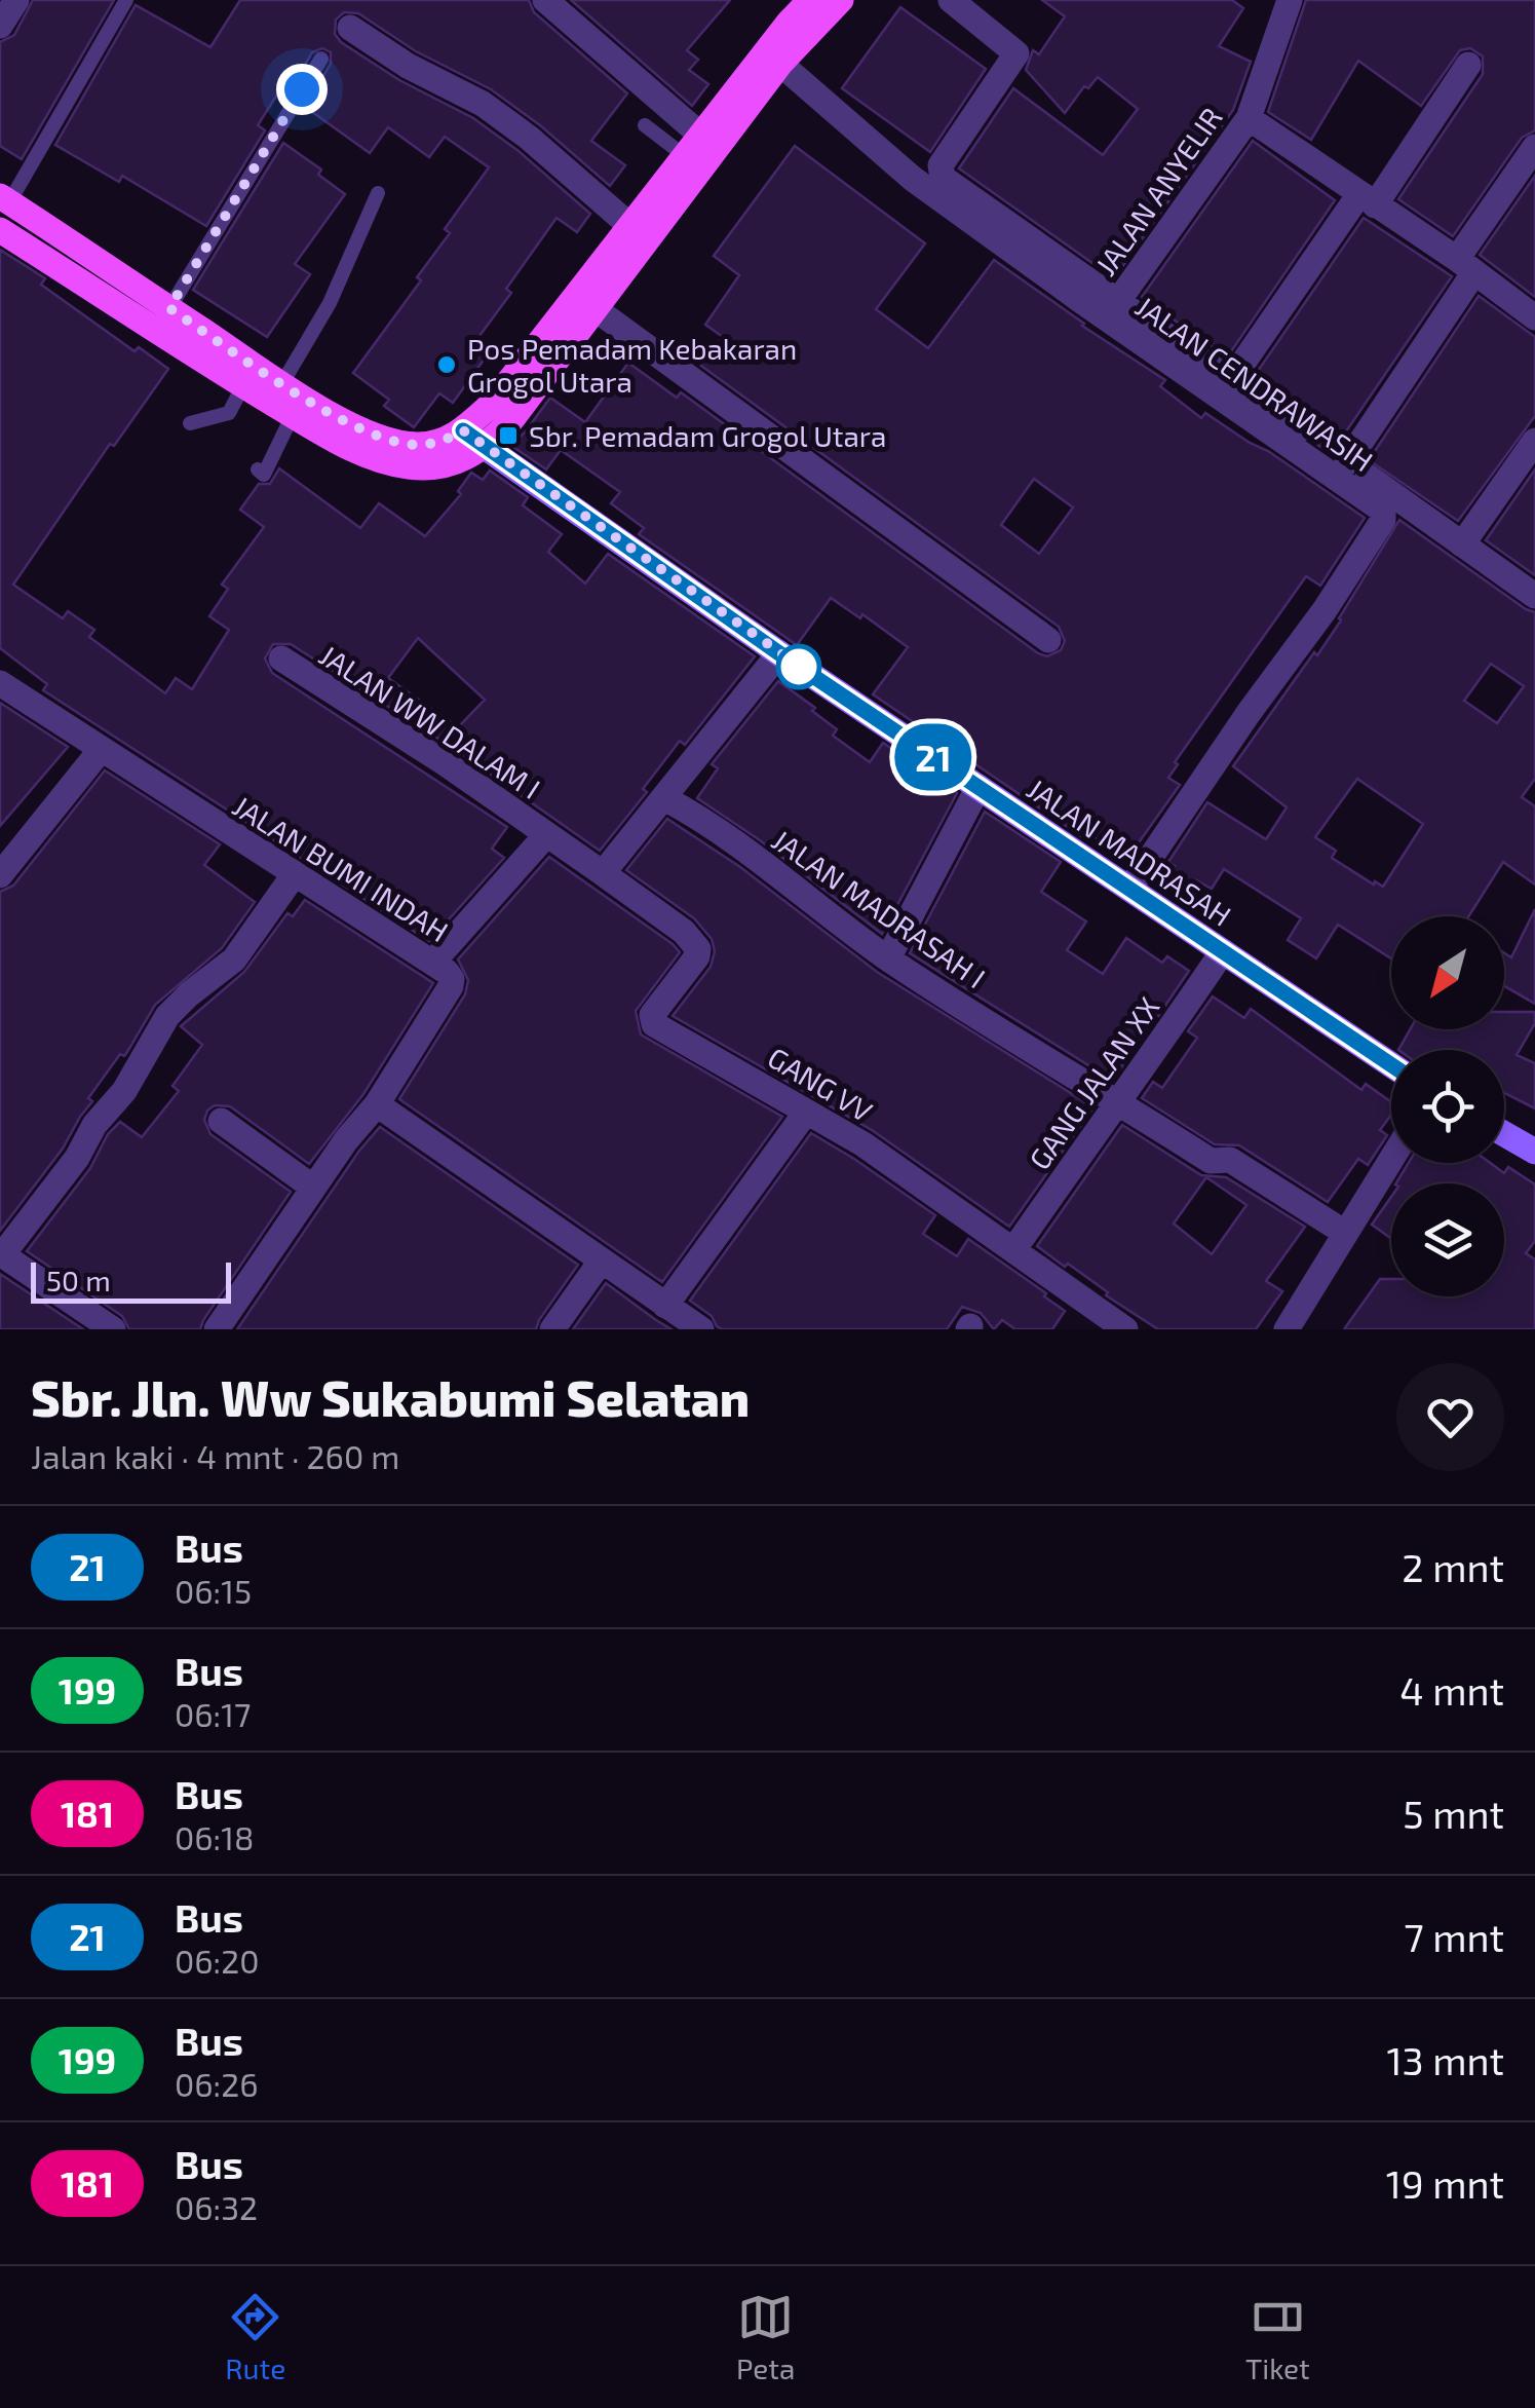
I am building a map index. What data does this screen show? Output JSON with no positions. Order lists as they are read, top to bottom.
{
  "streets": {
    "street": [
      "JALAN ANYELIR",
      "JALAN CENDRAWASIH",
      "JALAN WW DALAM I",
      "JALAN MADRASAH",
      "JALAN BUMI INDAH",
      "JALAN MADRASAH I",
      "GANG JALAN XX",
      "GANG VV"
    ]
  },
  "crossings": [
    ["JALAN CENDRAWASIH", "JALAN MADRASAH"],
    ["JALAN MADRASAH", "GANG JALAN XX"],
    ["JALAN MADRASAH I", "GANG JALAN XX"],
    ["GANG JALAN XX", "GANG VV"]
  ],
  "places": {
    "other": ["Pos Pemadam Kebakaran Grogol Utara"],
    "transit": ["Sbr. Pemadam Grogol Utara"]
  },
  "lines": ["bus line 21"],
  "scale_bar": "50 m",
  "north": "bottom left",
  "page": {
    "on_map": "21",
    "scale": "50 m",
    "heading": ["Sbr. Jln. Ww Sukabumi Selatan", "Jalan kaki · 4 mnt · 260 m"],
    "list": [
      {
        "mark": "21",
        "name": "Bus",
        "note": "06:15",
        "value": "2 mnt"
      },
      {
        "mark": "199",
        "name": "Bus",
        "note": "06:17",
        "value": "4 mnt"
      },
      {
        "mark": "181",
        "name": "Bus",
        "note": "06:18",
        "value": "5 mnt"
      },
      {
        "mark": "21",
        "name": "Bus",
        "note": "06:20",
        "value": "7 mnt"
      },
      {
        "mark": "199",
        "name": "Bus",
        "note": "06:26",
        "value": "13 mnt"
      },
      {
        "mark": "181",
        "name": "Bus",
        "note": "06:32",
        "value": "19 mnt"
      }
    ],
    "tabs": ["Rute", "Peta", "Tiket"]
  }
}
